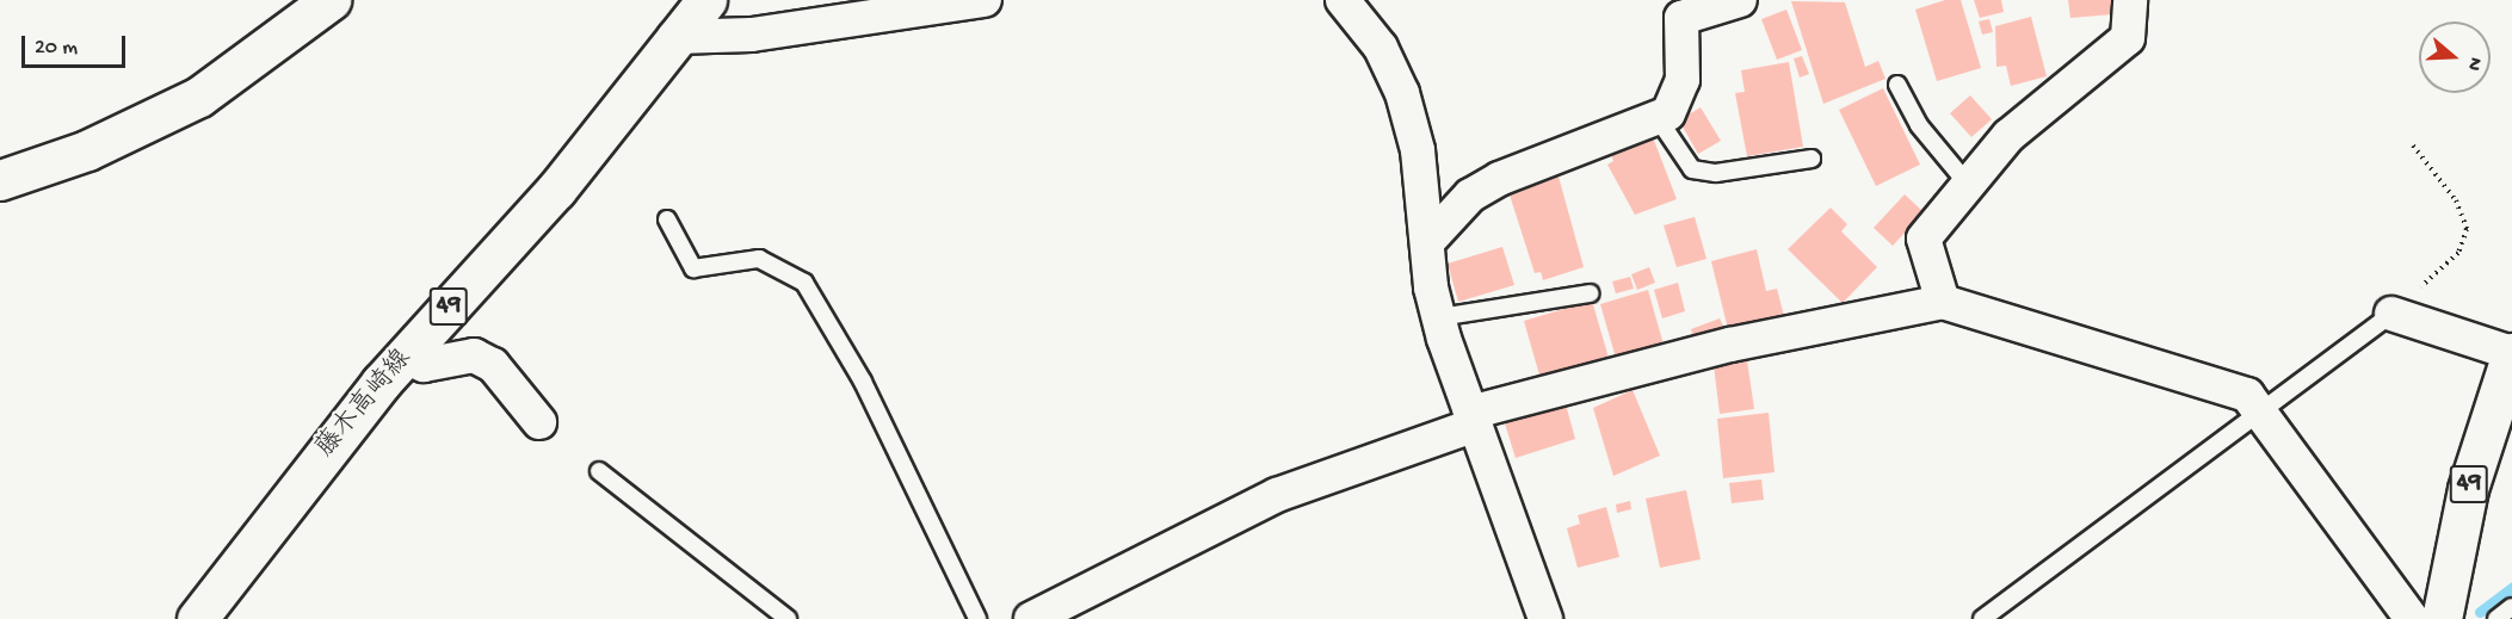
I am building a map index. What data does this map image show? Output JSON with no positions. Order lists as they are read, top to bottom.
{
  "streets": {
    "main road": ["49", "藤木高崎線"]
  },
  "scale_bar": "20 m",
  "north": "right"
}
